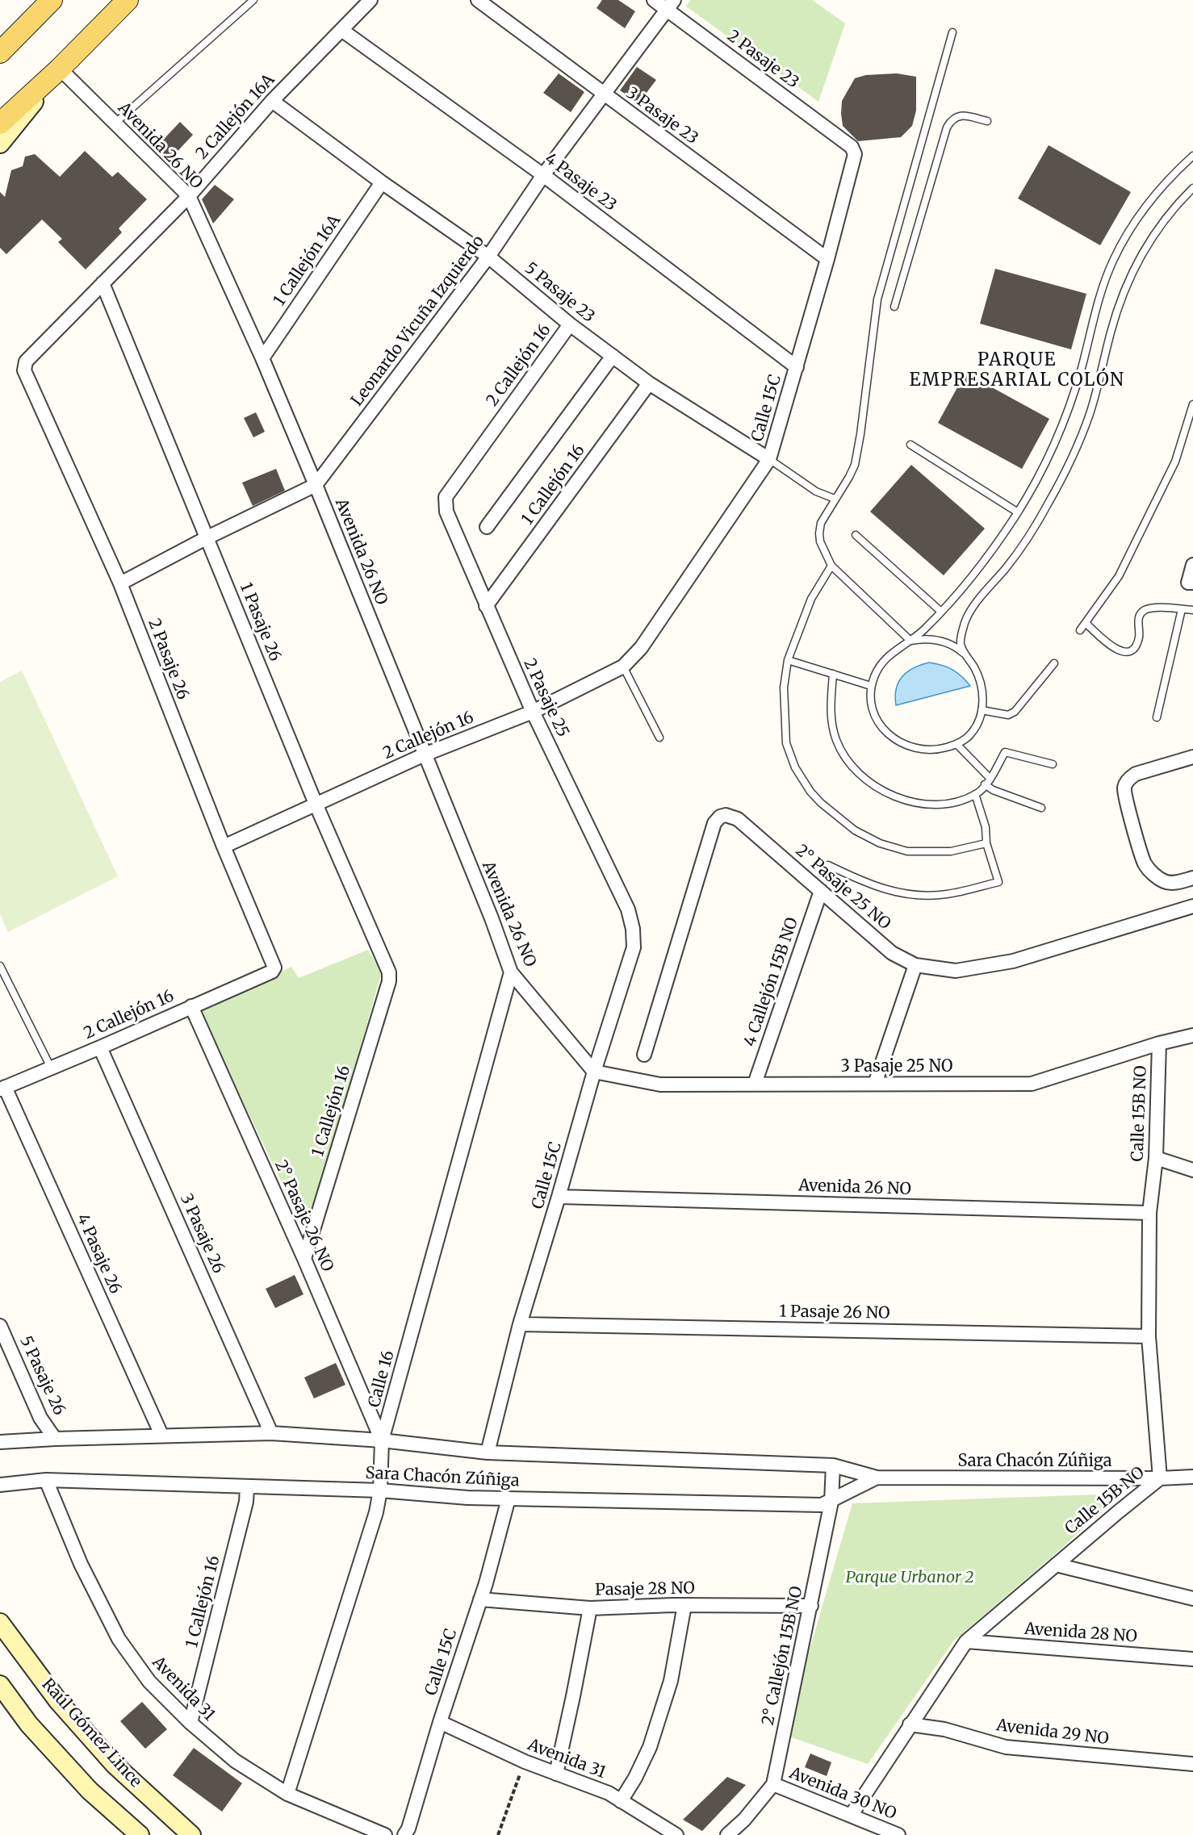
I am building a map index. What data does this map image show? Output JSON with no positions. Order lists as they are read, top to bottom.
{
  "streets": {
    "main road": ["Raúl Gómez Lince"],
    "street": [
      "2 Pasaje 23",
      "3 Pasaje 23",
      "2 Callejón 16A",
      "Avenida 26 NO",
      "4 Pasaje 23",
      "1 Callejón 16A",
      "5 Pasaje 23",
      "Leonardo Vicuña Izquierdo",
      "2 Callejón 16",
      "Calle 15C",
      "1 Callejón 16",
      "1 Pasaje 26",
      "2 Pasaje 26",
      "2 Pasaje 25",
      "2° Pasaje 25 NO",
      "4 Callejón 15B NO",
      "3 Pasaje 25 NO",
      "Calle 15B NO",
      "2° Pasaje 26 NO",
      "3 Pasaje 26",
      "4 Pasaje 26",
      "1 Pasaje 26 NO",
      "5 Pasaje 26",
      "Calle 16",
      "Sara Chacón Zúñiga",
      "Pasaje 28 NO",
      "Avenida 28 NO",
      "2° Callejón 15B NO",
      "Avenida 31",
      "Avenida 29 NO",
      "Avenida 30 NO"
    ]
  },
  "crossings": [
    ["2 Pasaje 23", "Leonardo Vicuña Izquierdo"],
    ["2 Pasaje 23", "Calle 15C"],
    ["3 Pasaje 23", "Leonardo Vicuña Izquierdo"],
    ["3 Pasaje 23", "Calle 15C"],
    ["2 Callejón 16A", "Avenida 26 NO"],
    ["2 Callejón 16A", "4 Pasaje 23"],
    ["2 Callejón 16A", "5 Pasaje 23"],
    ["2 Callejón 16A", "1 Pasaje 26"],
    ["2 Callejón 16A", "2 Pasaje 26"],
    ["Avenida 26 NO", "1 Callejón 16A"],
    ["Avenida 26 NO", "Leonardo Vicuña Izquierdo"],
    ["Avenida 26 NO", "2 Callejón 16"],
    ["Avenida 26 NO", "Calle 15C"],
    ["Avenida 26 NO", "3 Pasaje 25 NO"],
    ["Avenida 26 NO", "Calle 15B NO"],
    ["Avenida 26 NO", "Calle 16"],
    ["4 Pasaje 23", "Leonardo Vicuña Izquierdo"],
    ["4 Pasaje 23", "Calle 15C"],
    ["1 Callejón 16A", "5 Pasaje 23"],
    ["5 Pasaje 23", "Leonardo Vicuña Izquierdo"],
    ["5 Pasaje 23", "2 Callejón 16"],
    ["5 Pasaje 23", "Calle 15C"],
    ["5 Pasaje 23", "1 Callejón 16"],
    ["Leonardo Vicuña Izquierdo", "1 Pasaje 26"],
    ["Leonardo Vicuña Izquierdo", "2 Pasaje 26"],
    ["2 Callejón 16", "Calle 15C"],
    ["2 Callejón 16", "1 Pasaje 26"],
    ["2 Callejón 16", "2 Pasaje 26"],
    ["2 Callejón 16", "2 Pasaje 25"],
    ["2 Callejón 16", "2° Pasaje 26 NO"],
    ["2 Callejón 16", "3 Pasaje 26"],
    ["2 Callejón 16", "4 Pasaje 26"],
    ["Calle 15C", "2 Pasaje 25"],
    ["Calle 15C", "3 Pasaje 25 NO"],
    ["Calle 15C", "1 Pasaje 26 NO"],
    ["Calle 15C", "Sara Chacón Zúñiga"],
    ["Calle 15C", "Pasaje 28 NO"],
    ["Calle 15C", "Avenida 31"],
    ["1 Callejón 16", "1 Pasaje 26"],
    ["1 Callejón 16", "2 Pasaje 25"],
    ["1 Callejón 16", "2° Pasaje 26 NO"],
    ["1 Callejón 16", "Sara Chacón Zúñiga"],
    ["1 Callejón 16", "Avenida 31"],
    ["2° Pasaje 25 NO", "4 Callejón 15B NO"],
    ["4 Callejón 15B NO", "3 Pasaje 25 NO"],
    ["3 Pasaje 25 NO", "Calle 15B NO"],
    ["Calle 15B NO", "1 Pasaje 26 NO"],
    ["Calle 15B NO", "Sara Chacón Zúñiga"],
    ["Calle 15B NO", "Avenida 28 NO"],
    ["Calle 15B NO", "Avenida 29 NO"],
    ["Calle 15B NO", "Avenida 30 NO"],
    ["2° Pasaje 26 NO", "Calle 16"],
    ["2° Pasaje 26 NO", "Sara Chacón Zúñiga"],
    ["3 Pasaje 26", "Sara Chacón Zúñiga"],
    ["4 Pasaje 26", "Sara Chacón Zúñiga"],
    ["5 Pasaje 26", "Sara Chacón Zúñiga"],
    ["Calle 16", "Sara Chacón Zúñiga"],
    ["Calle 16", "Avenida 31"],
    ["Sara Chacón Zúñiga", "2° Callejón 15B NO"],
    ["Sara Chacón Zúñiga", "Avenida 31"],
    ["Pasaje 28 NO", "2° Callejón 15B NO"],
    ["2° Callejón 15B NO", "Avenida 30 NO"]
  ],
  "districts": ["PARQUE EMPRESARIAL COLÓN"],
  "parks": ["Parque Urbanor 2"]
}
